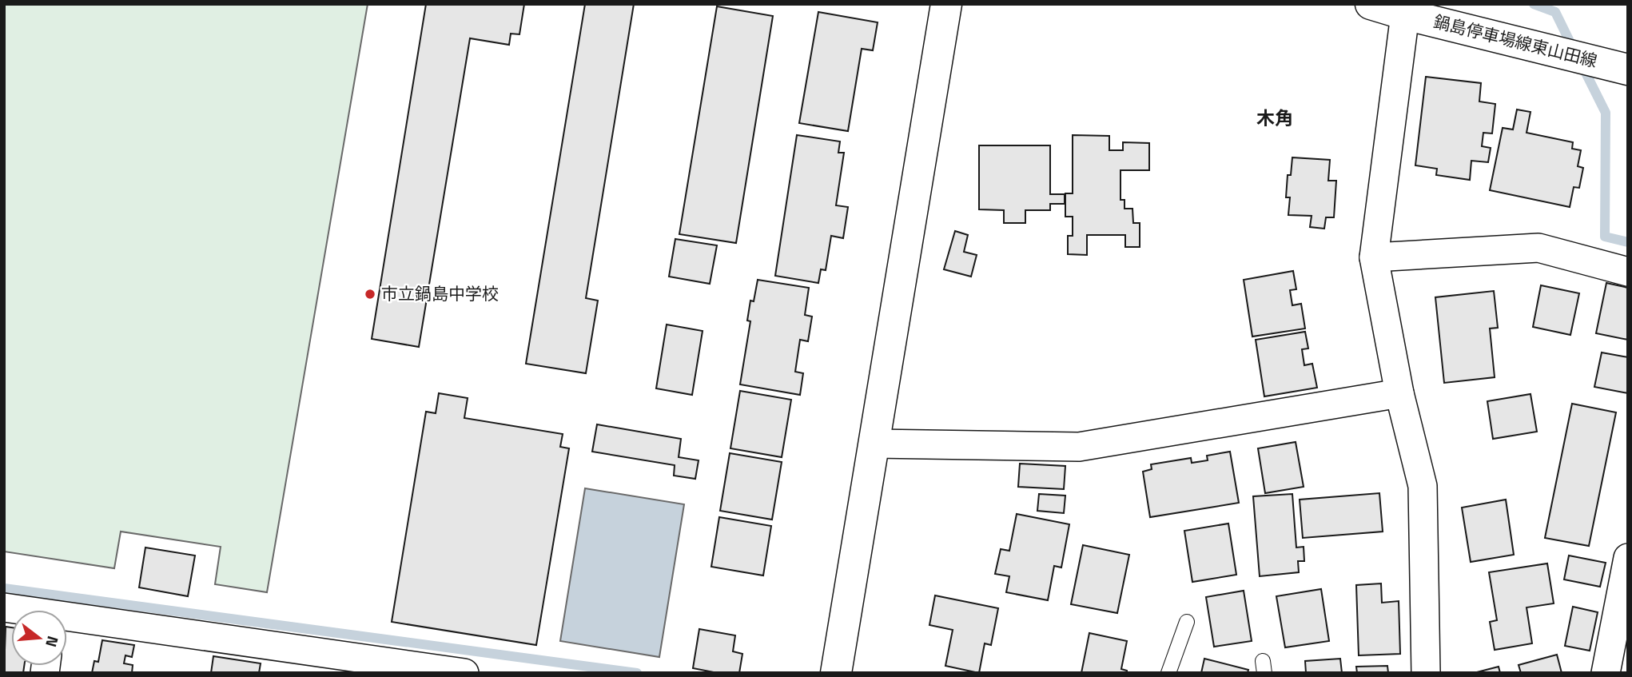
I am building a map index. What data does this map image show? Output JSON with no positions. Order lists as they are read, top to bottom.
{
  "streets": {
    "street": ["鍋島停車場線東山田線"]
  },
  "districts": ["木角"],
  "places": ["市立鍋島中学校"],
  "north": "right"
}
